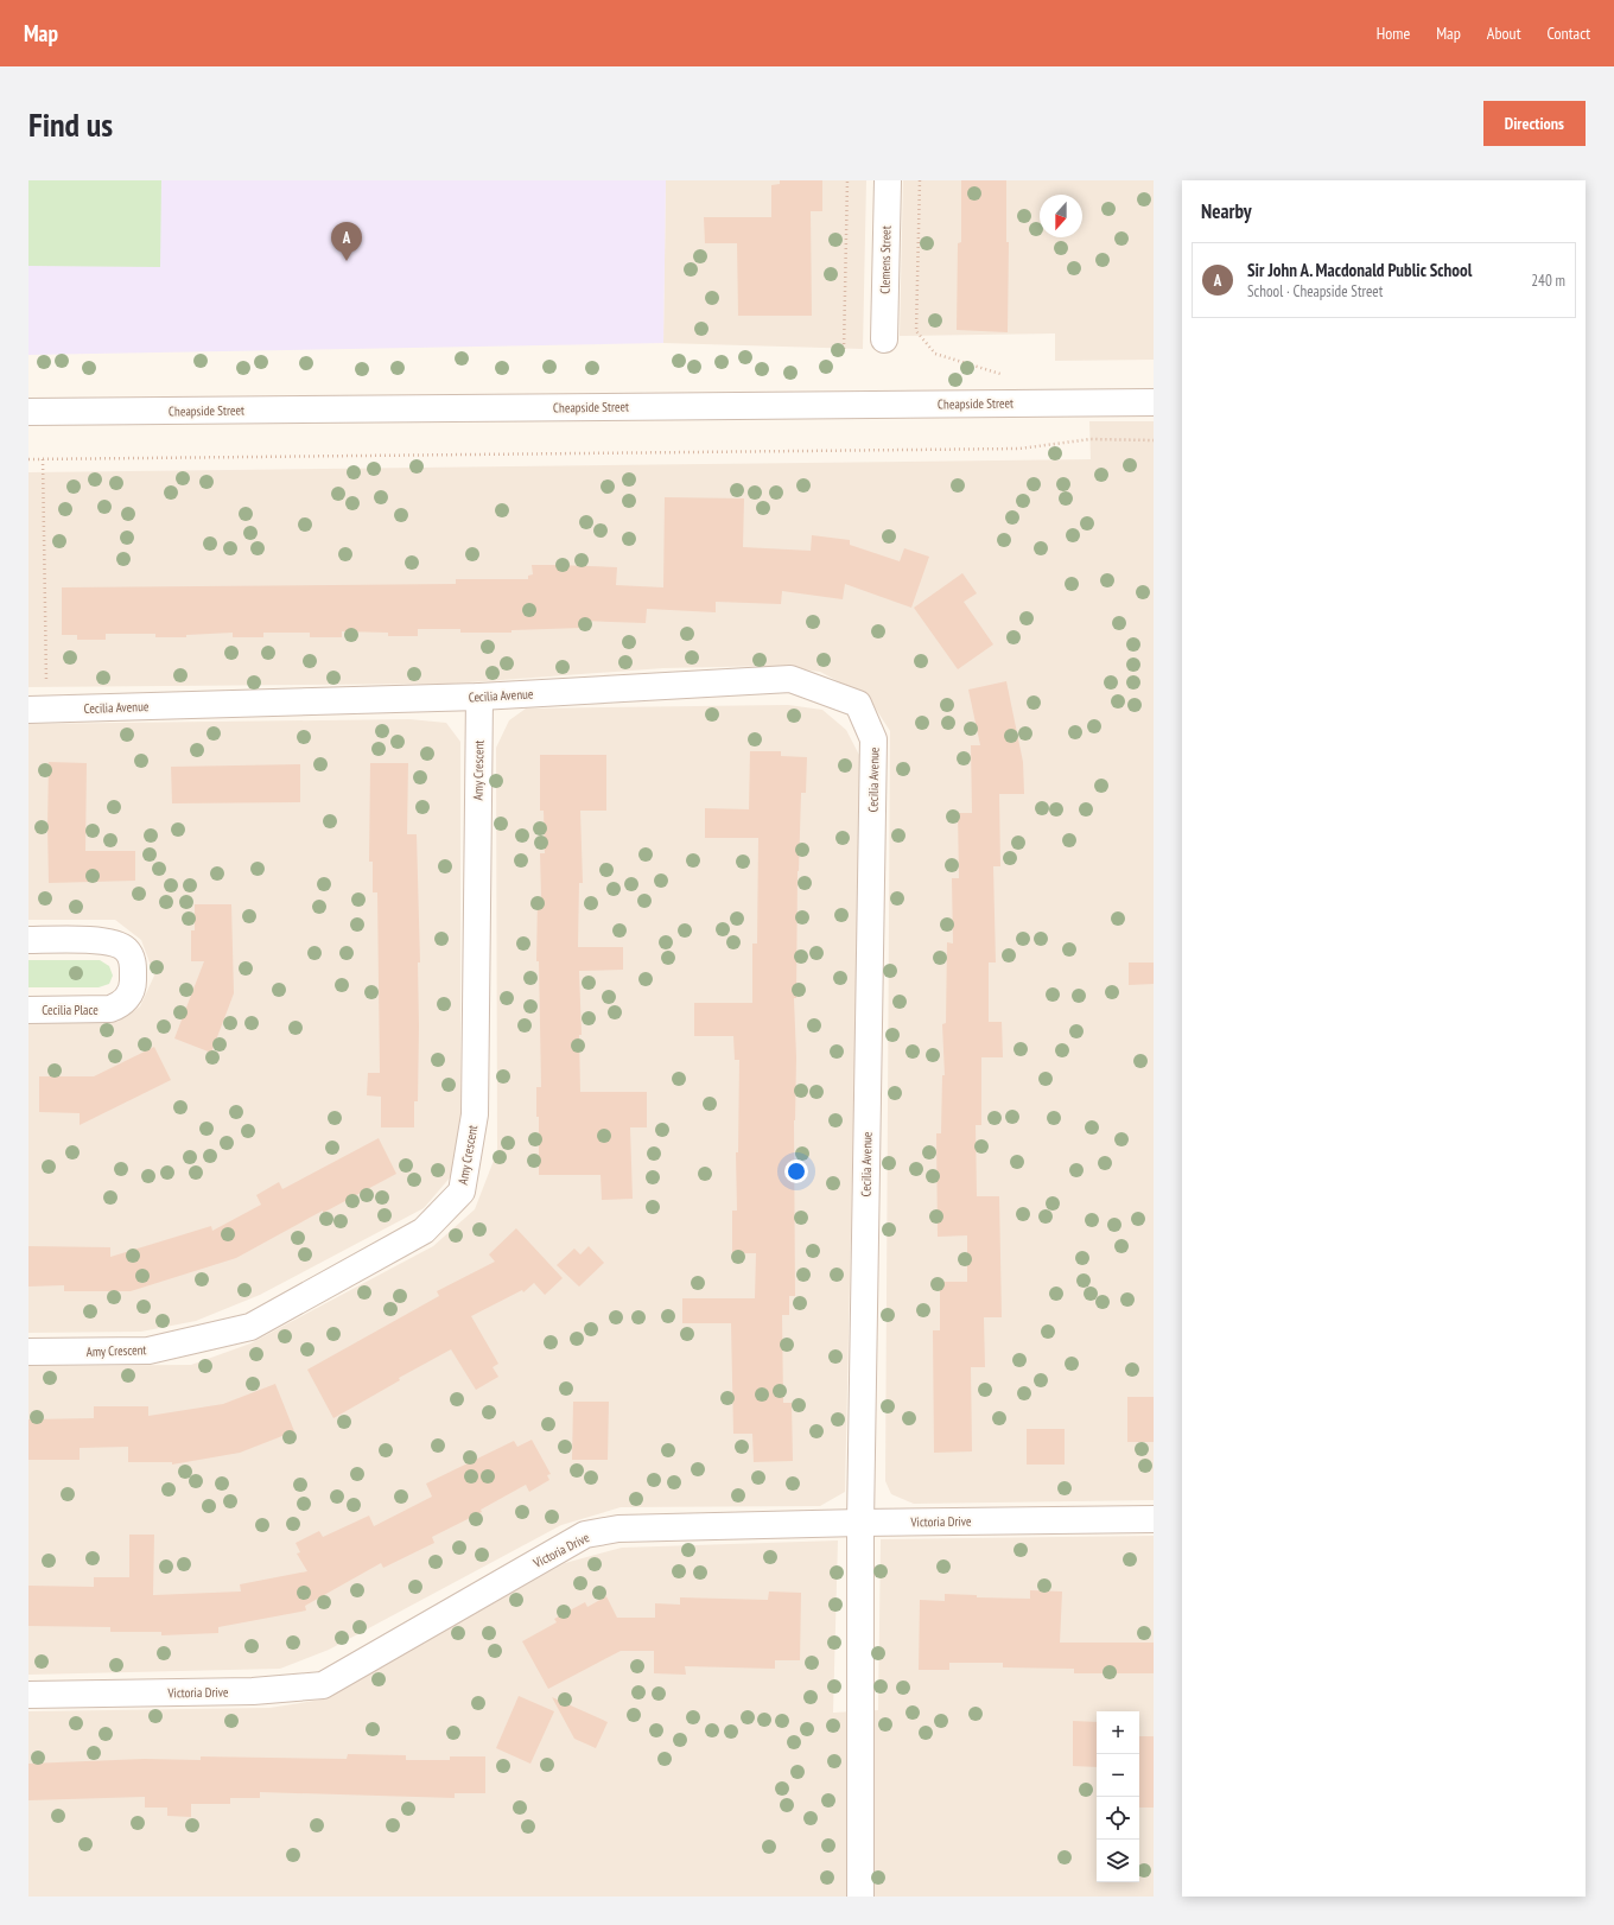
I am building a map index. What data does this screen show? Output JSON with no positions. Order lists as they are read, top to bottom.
{
  "streets": {
    "street": [
      "Clemens Street",
      "Cheapside Street",
      "Cecilia Avenue",
      "Amy Crescent",
      "Cecilia Place",
      "Victoria Drive"
    ]
  },
  "crossings": [
    ["Cecilia Avenue", "Amy Crescent"],
    ["Cecilia Avenue", "Victoria Drive"]
  ],
  "north": "bottom",
  "page": {
    "header": "Map",
    "nav": [
      "Home",
      "Map",
      "About",
      "Contact"
    ],
    "buttons": "Directions",
    "title": "Find us",
    "heading": "Nearby",
    "pins": "A",
    "list": [
      {
        "mark": "A",
        "name": "Sir John A. Macdonald Public School",
        "note": "School · Cheapside Street",
        "value": "240 m"
      }
    ],
    "map_buttons": ["+", "−"]
  }
}
